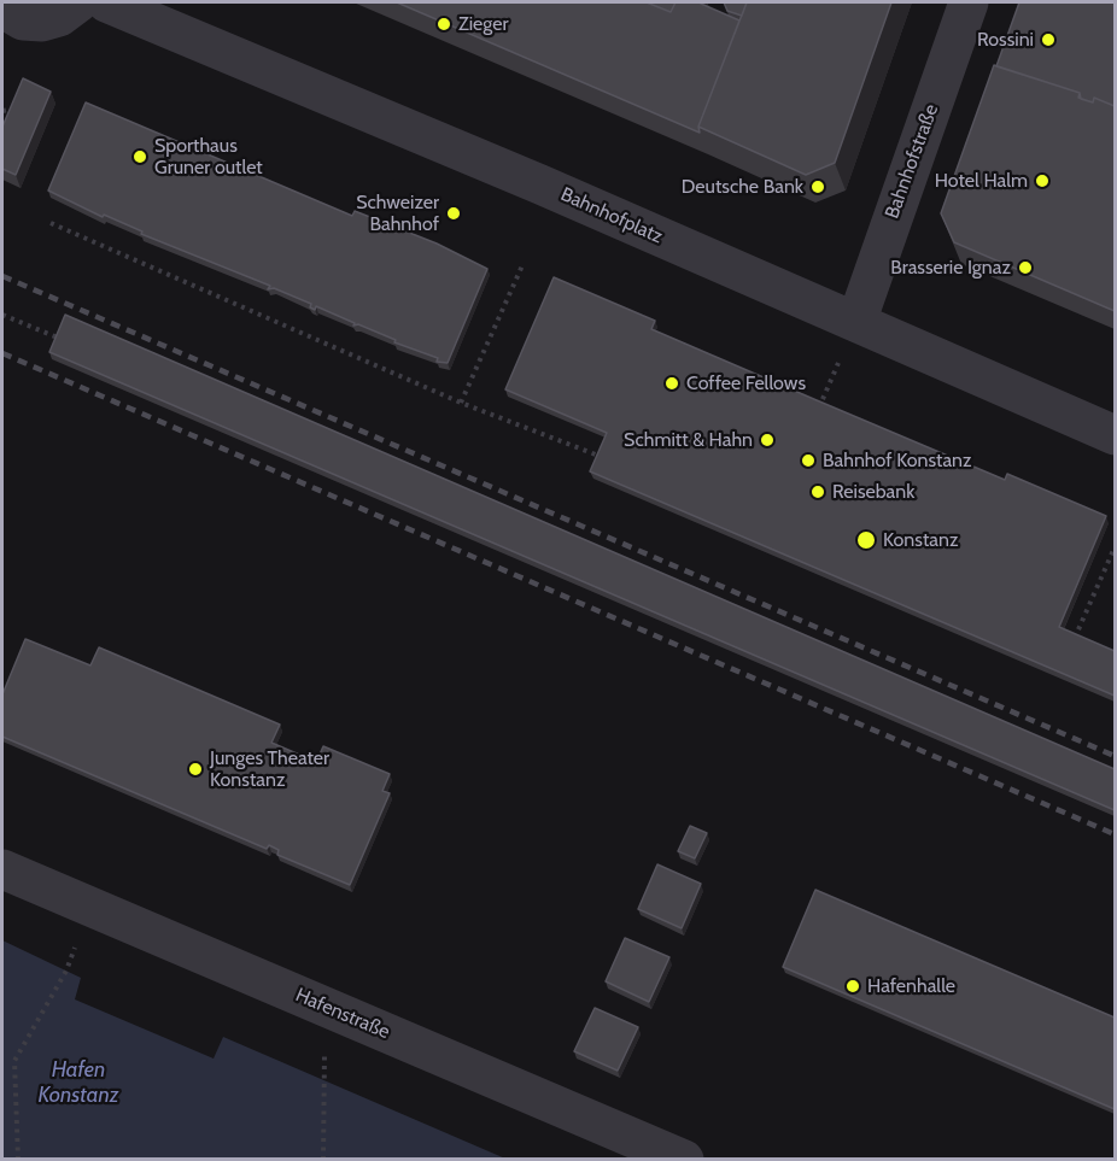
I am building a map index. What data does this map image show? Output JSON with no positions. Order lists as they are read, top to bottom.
{
  "streets": {
    "street": ["Bahnhofstraße", "Bahnhofplatz", "Hafenstraße"]
  },
  "crossings": [
    ["Bahnhofstraße", "Bahnhofplatz"]
  ],
  "water": ["Hafen Konstanz"],
  "places": [
    "Zieger",
    "Rossini",
    "Sporthaus Gruner outlet",
    "Hotel Halm",
    "Deutsche Bank",
    "Schweizer Bahnhof",
    "Brasserie Ignaz",
    "Coffee Fellows",
    "Schmitt & Hahn",
    "Bahnhof Konstanz",
    "Reisebank",
    "Konstanz",
    "Junges Theater Konstanz",
    "Hafenhalle"
  ]
}
